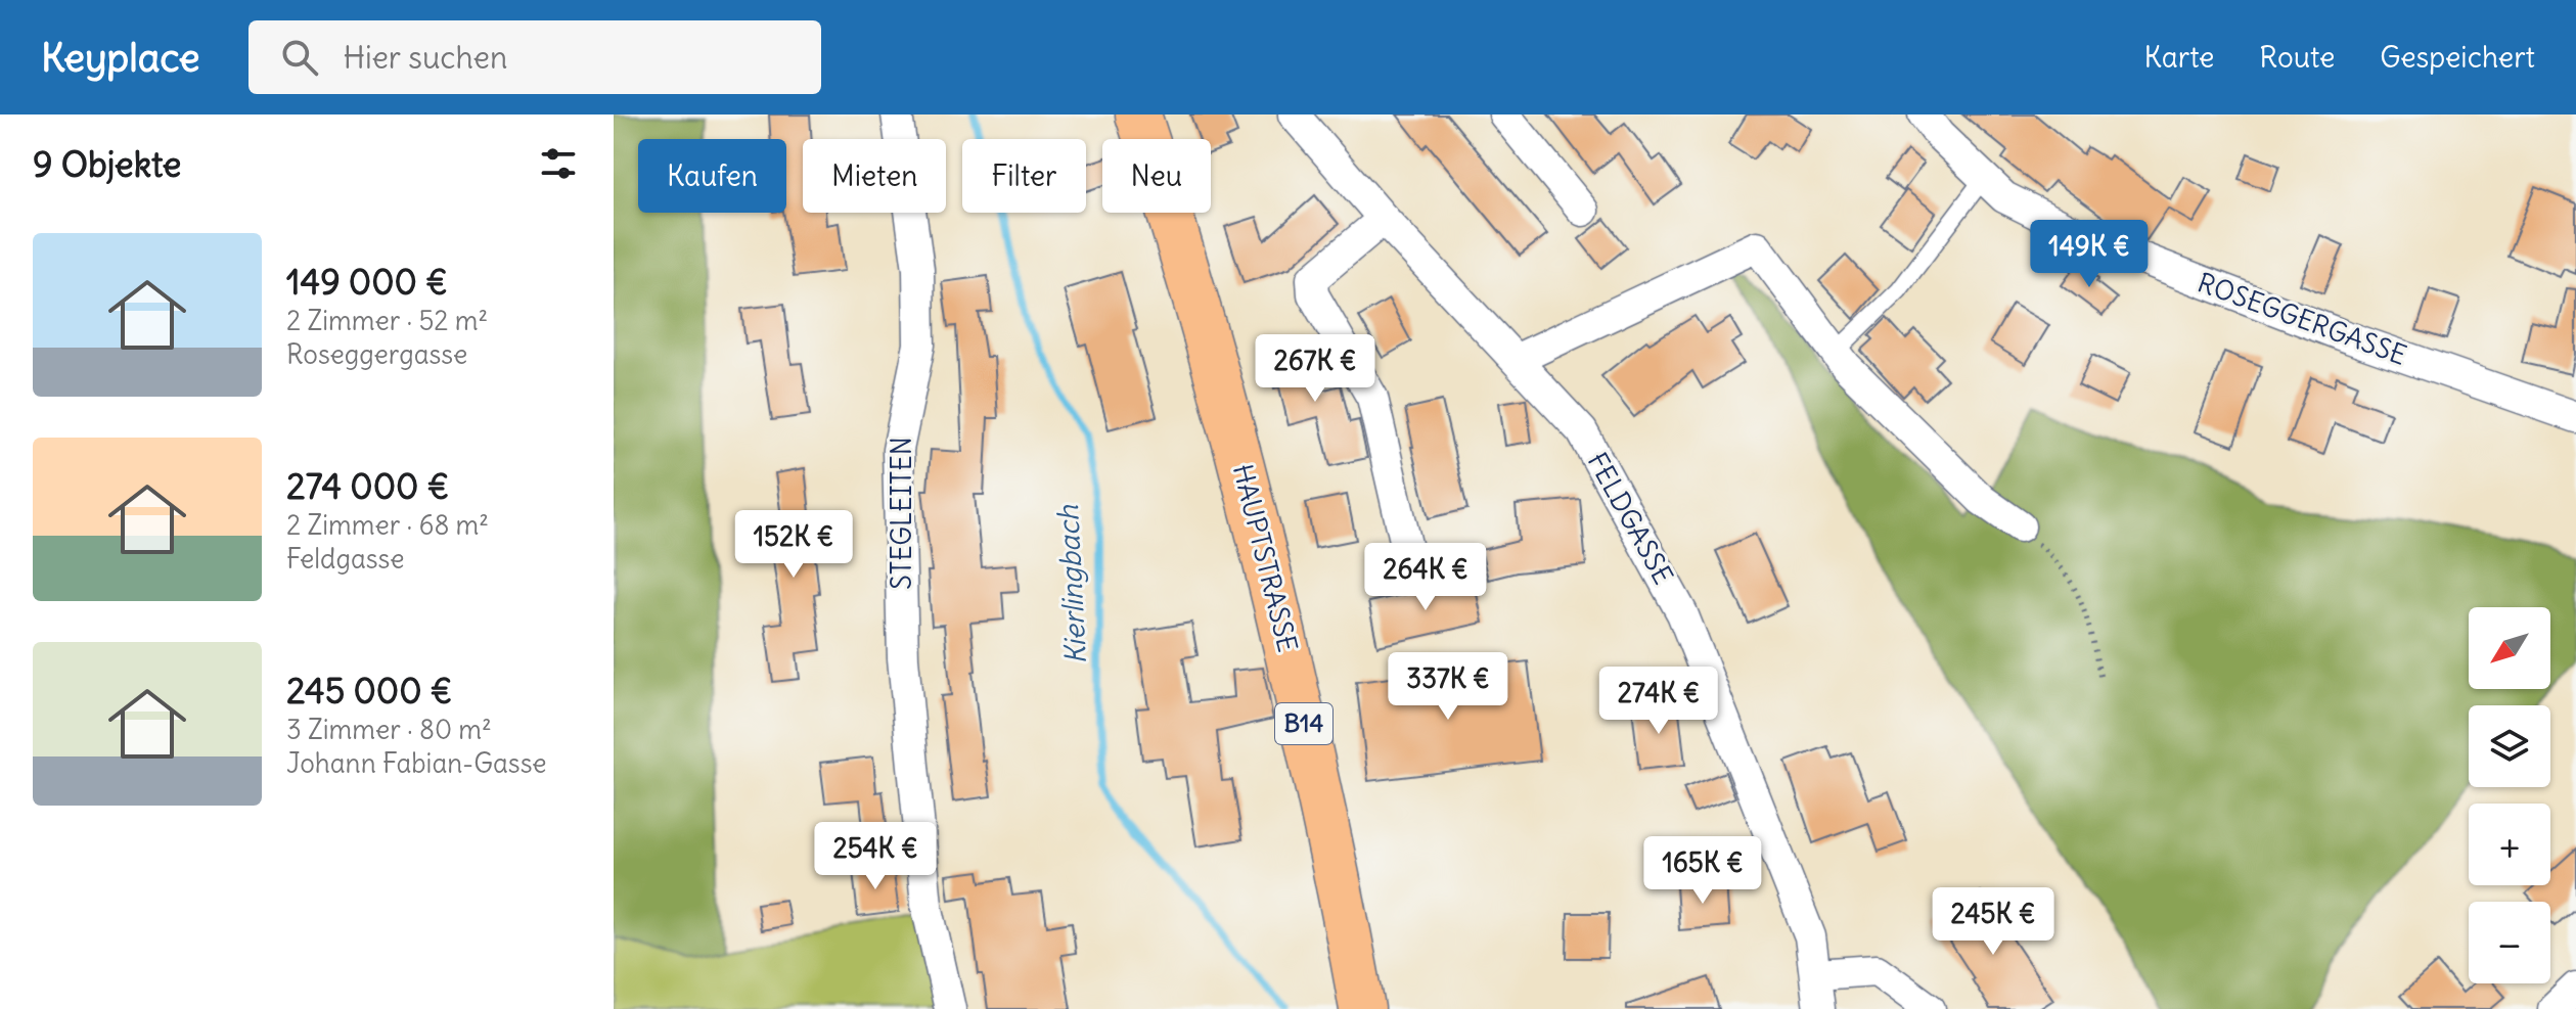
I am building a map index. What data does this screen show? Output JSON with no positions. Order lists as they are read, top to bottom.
{
  "streets": {
    "main road": ["HAUPTSTRASSE", "B14"],
    "street": ["ROSEGGERGASSE", "STEGLEITEN", "FELDGASSE"]
  },
  "water": ["Kierlingbach"],
  "north": "bottom left",
  "page": {
    "header": "Keyplace",
    "search": "Hier suchen",
    "nav": ["Karte", "Route", "Gespeichert"],
    "heading": "9 Objekte",
    "chip": [
      "Kaufen",
      "Mieten",
      "Filter",
      "Neu"
    ],
    "list": [
      {
        "name": "149 000 €",
        "note": "2 Zimmer · 52 m² · Roseggergasse"
      },
      {
        "name": "274 000 €",
        "note": "2 Zimmer · 68 m² · Feldgasse"
      },
      {
        "name": "245 000 €",
        "note": "3 Zimmer · 80 m² · Johann Fabian-Gasse"
      }
    ],
    "price": [
      "149K €",
      "267K €",
      "152K €",
      "264K €",
      "337K €",
      "274K €",
      "254K €",
      "165K €",
      "245K €"
    ],
    "map_buttons": ["+", "−"]
  }
}
